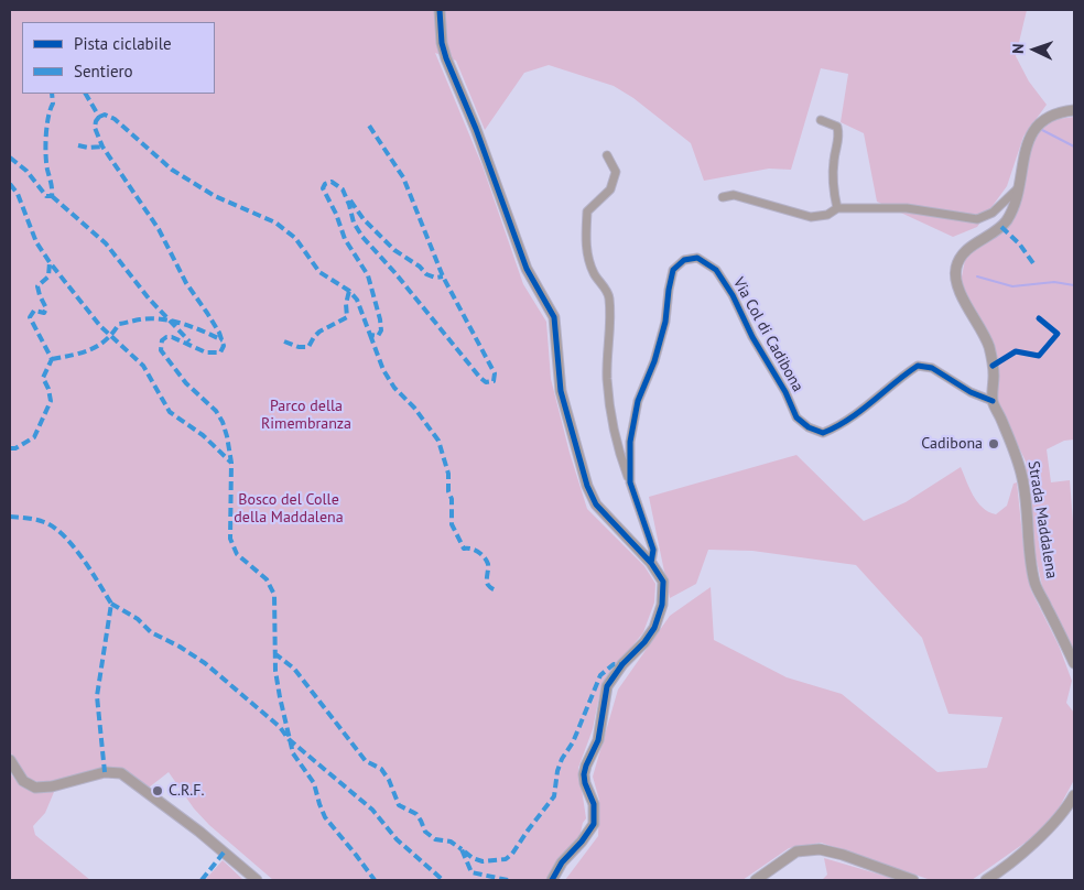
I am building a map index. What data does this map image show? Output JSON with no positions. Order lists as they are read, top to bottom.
{
  "streets": {
    "street": ["Via Col di Cadibona", "Strada Maddalena"]
  },
  "crossings": [
    ["Via Col di Cadibona", "Strada Maddalena"]
  ],
  "parks": ["Parco della Rimembranza", "Bosco del Colle della Maddalena"],
  "places": ["Cadibona", "C.R.F."],
  "legend": ["Pista ciclabile", "Sentiero"],
  "north": "left"
}
